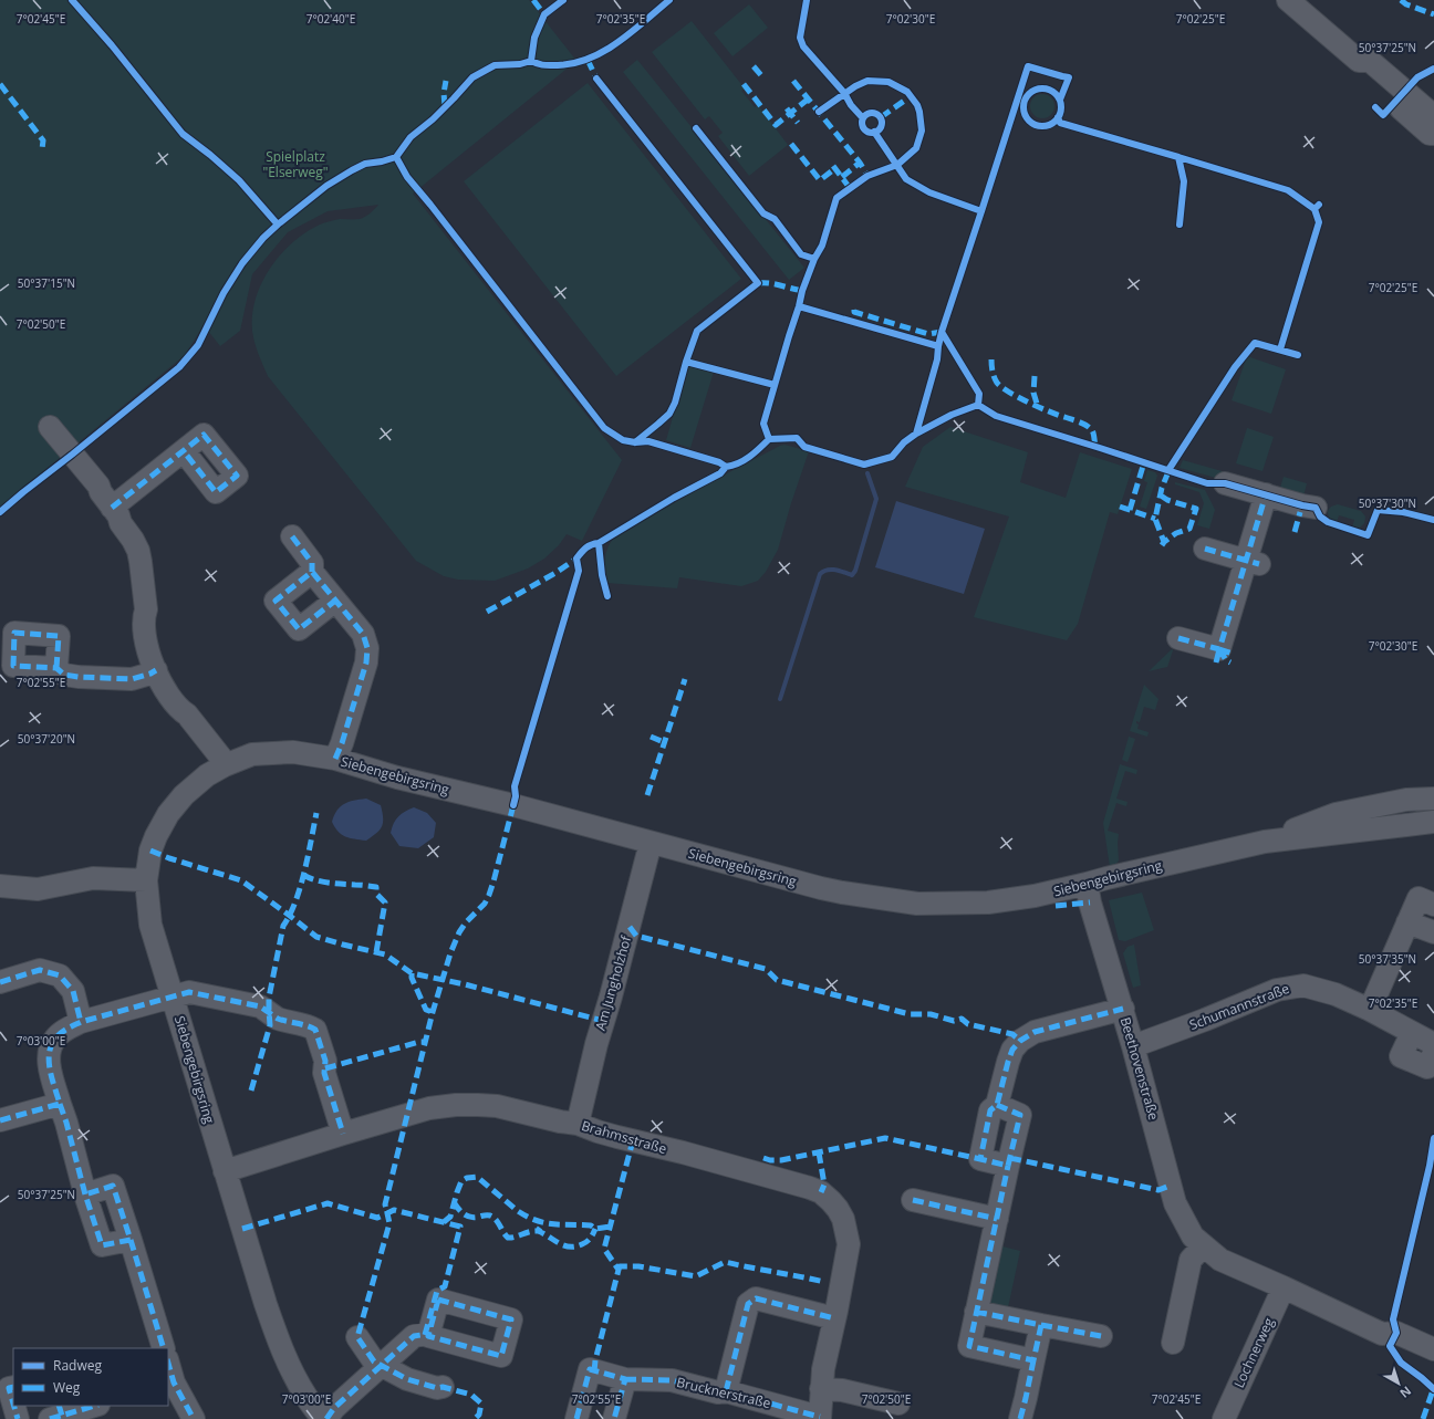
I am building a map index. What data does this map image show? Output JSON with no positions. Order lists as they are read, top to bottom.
{
  "streets": {
    "street": [
      "Siebengebirgsring",
      "Am Jungholzhof",
      "Schumannstraße",
      "Beethovenstraße",
      "Brahmsstraße",
      "Lochnerweg",
      "Brucknerstraße"
    ]
  },
  "crossings": [
    ["Siebengebirgsring", "Am Jungholzhof"],
    ["Siebengebirgsring", "Beethovenstraße"],
    ["Siebengebirgsring", "Brahmsstraße"],
    ["Am Jungholzhof", "Brahmsstraße"],
    ["Schumannstraße", "Beethovenstraße"],
    ["Beethovenstraße", "Lochnerweg"],
    ["Brahmsstraße", "Brucknerstraße"]
  ],
  "parks": ["Spielplatz \"Elserweg\""],
  "legend": ["Radweg", "Weg"],
  "north": "bottom right",
  "coordinates": [
    "7°02'45\"E",
    "7°02'40\"E",
    "7°02'35\"E",
    "7°02'30\"E",
    "7°02'25\"E",
    "50°37'25\"N",
    "50°37'15\"N",
    "7°02'50\"E",
    "50°37'30\"N",
    "7°02'55\"E",
    "50°37'20\"N",
    "50°37'35\"N",
    "7°03'00\"E"
  ]
}
